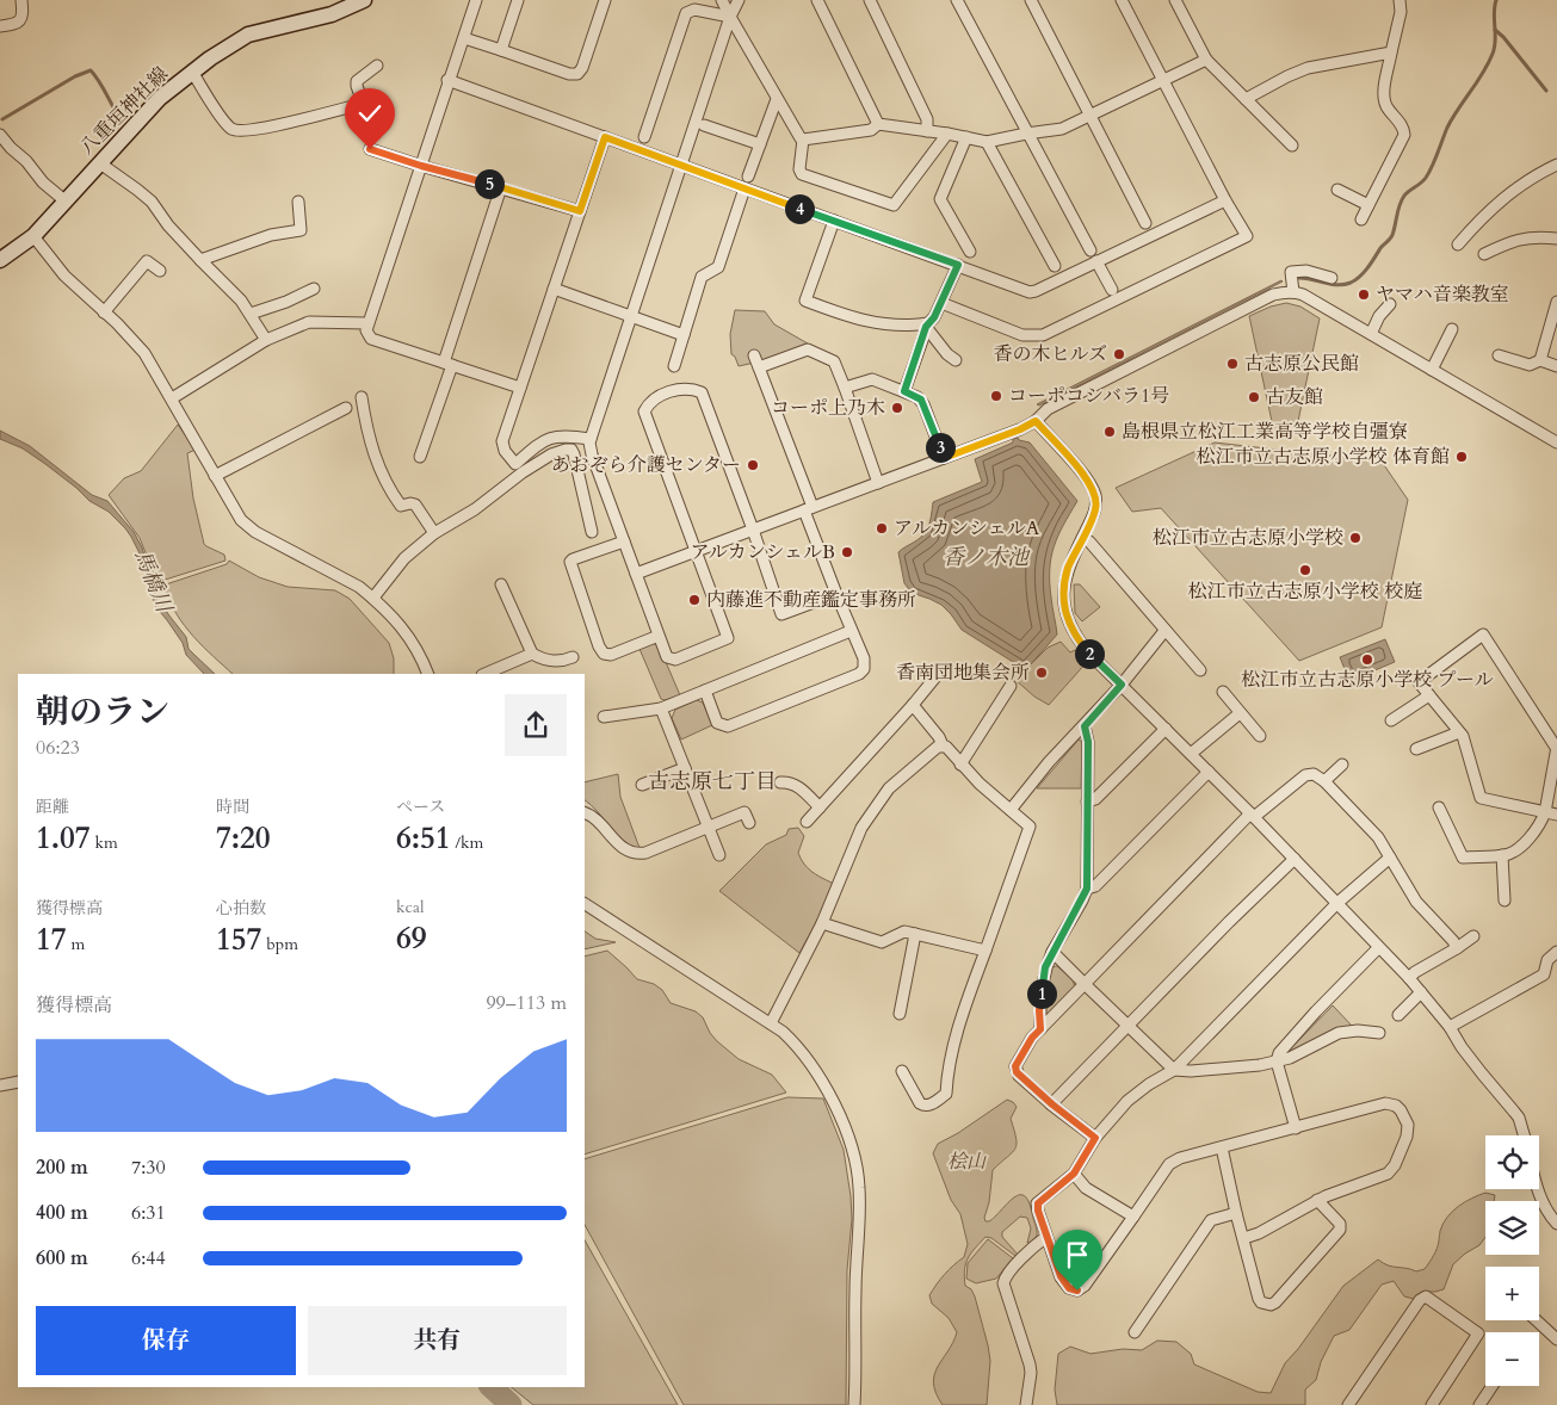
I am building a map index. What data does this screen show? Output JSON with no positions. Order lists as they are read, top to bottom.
{
  "streets": {
    "main road": ["八重垣神社線"]
  },
  "districts": ["古志原七丁目"],
  "water": ["香ノ木池", "馬橋川"],
  "parks": ["桧山"],
  "places": [
    "ヤマハ音楽教室",
    "香の木ヒルズ",
    "古志原公民館",
    "コーポコシバラ1号",
    "古友館",
    "コーポ上乃木",
    "島根県立松江工業高等学校自彊寮",
    "松江市立古志原小学校 体育館",
    "あおぞら介護センター",
    "アルカンシェルA",
    "松江市立古志原小学校",
    "アルカンシェルB",
    "松江市立古志原小学校 校庭",
    "内藤進不動産鑑定事務所",
    "松江市立古志原小学校 プール",
    "香南団地集会所"
  ],
  "page": {
    "pins": [
      "5",
      "4",
      "3",
      "2",
      "1"
    ],
    "heading": ["朝のラン", "06:23"],
    "stats": [
      ["距離", "1.07 km"],
      ["時間", "7:20"],
      ["ペース", "6:51 /km"],
      ["獲得標高", "17 m"],
      ["心拍数", "157 bpm"],
      ["kcal", "69"]
    ],
    "chart": ["獲得標高", "99–113 m"],
    "map_buttons": ["+", "−"],
    "list": [
      {
        "name": "200 m",
        "note": "7:30"
      },
      {
        "name": "400 m",
        "note": "6:31"
      },
      {
        "name": "600 m",
        "note": "6:44"
      }
    ],
    "buttons": ["保存", "共有"]
  }
}
